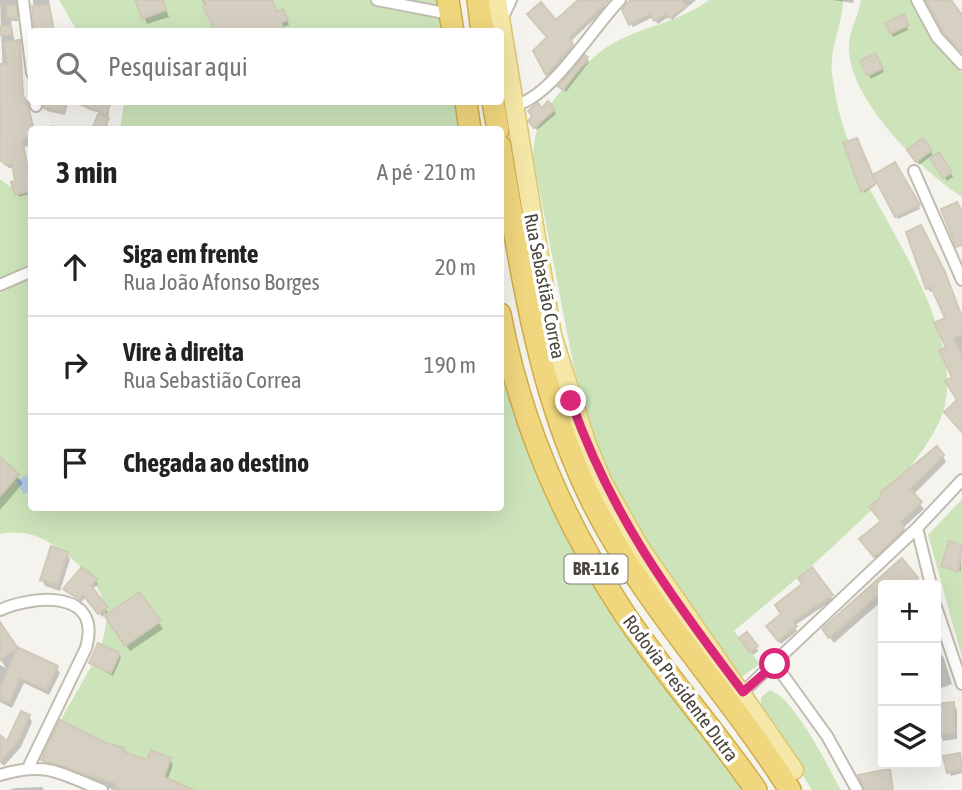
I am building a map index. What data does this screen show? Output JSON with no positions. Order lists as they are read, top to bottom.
{
  "streets": {
    "highway": ["BR-116", "Rodovia Presidente Dutra"],
    "main road": ["Rua Sebastião Correa"]
  },
  "crossings": [
    ["Rua Sebastião Correa", "Rodovia Presidente Dutra"]
  ],
  "page": {
    "search": "Pesquisar aqui",
    "heading": ["3 min", "A pé · 210 m"],
    "list": [
      ["Siga em frente", "Rua João Afonso Borges", "20 m"],
      ["Vire à direita", "Rua Sebastião Correa", "190 m"],
      "Chegada ao destino"
    ],
    "map_buttons": ["+", "−"]
  }
}
